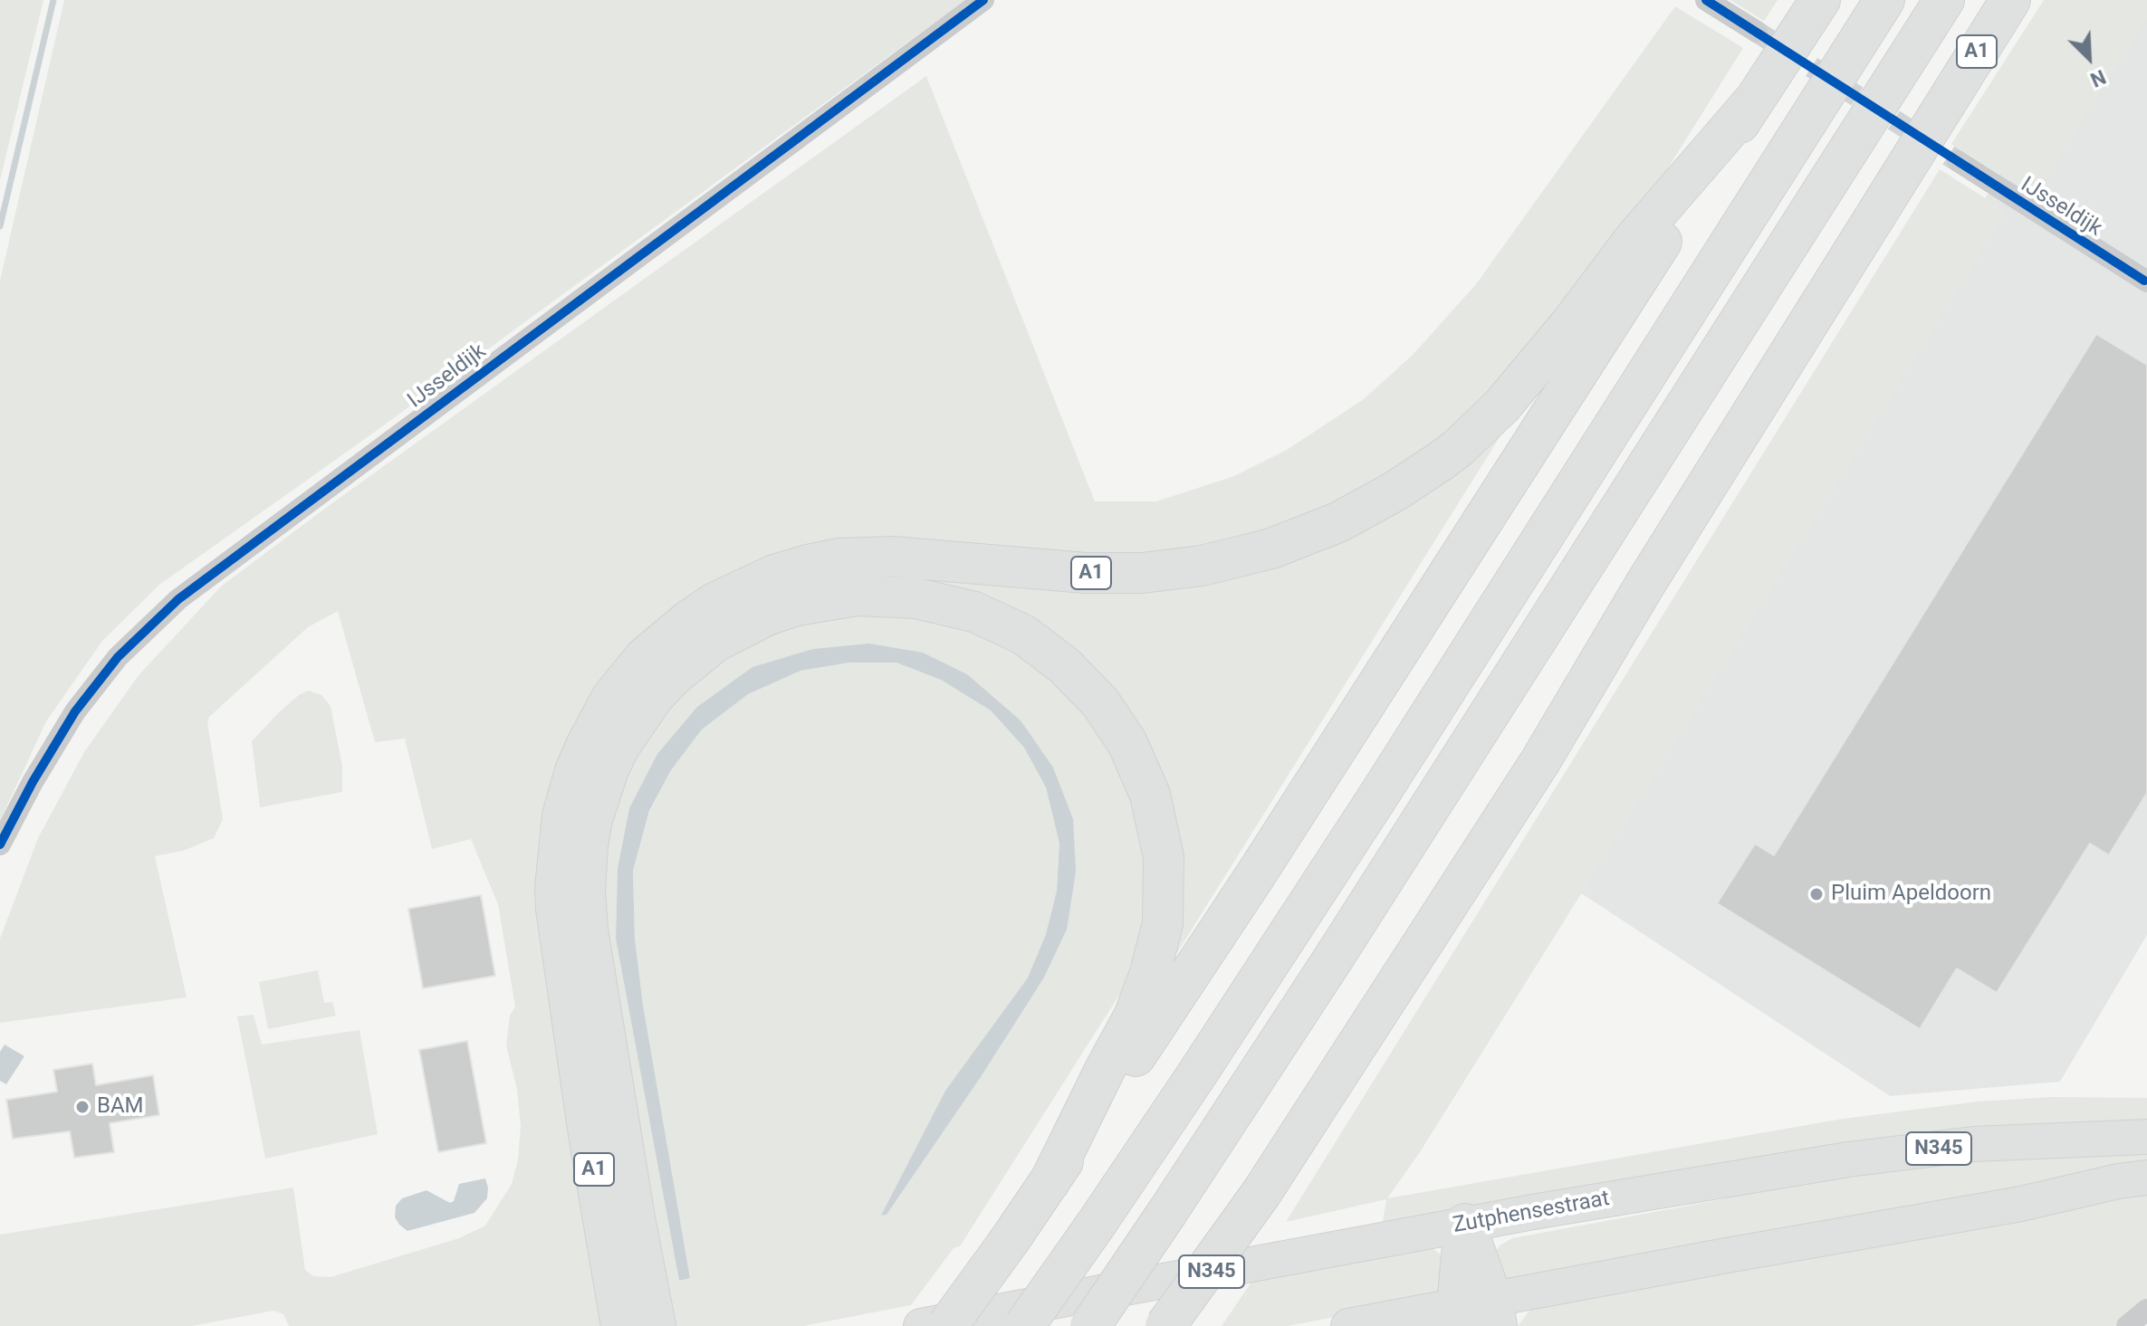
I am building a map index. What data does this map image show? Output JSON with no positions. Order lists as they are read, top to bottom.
{
  "streets": {
    "highway": ["A1"],
    "main road": ["N345", "Zutphensestraat"],
    "street": ["IJsseldijk"]
  },
  "places": ["Pluim Apeldoorn", "BAM"],
  "north": "bottom right"
}
